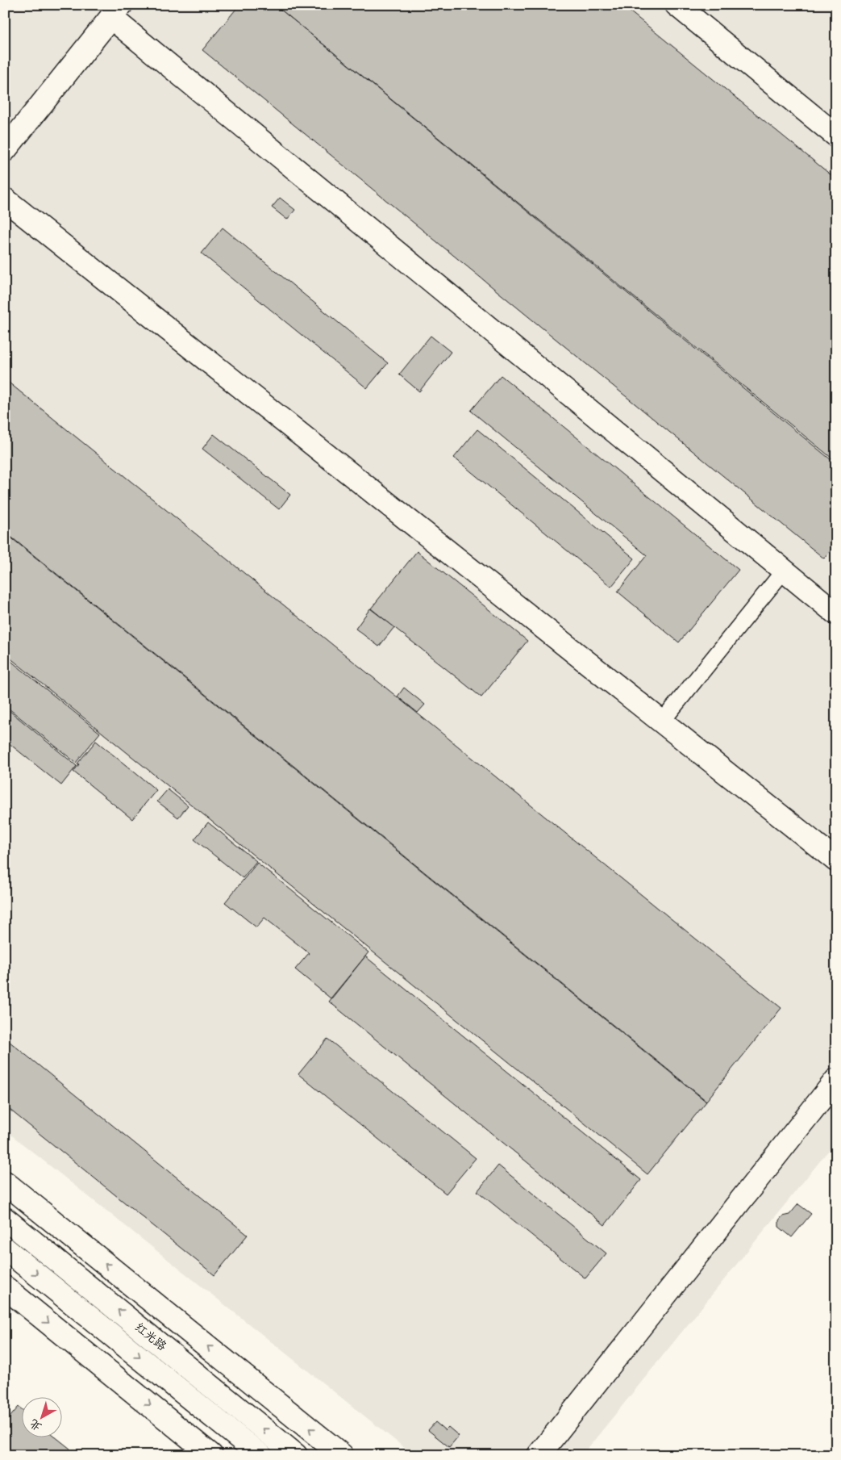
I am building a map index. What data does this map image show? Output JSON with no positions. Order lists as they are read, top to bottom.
{
  "streets": {
    "street": ["红光路"]
  },
  "north": "bottom left"
}
